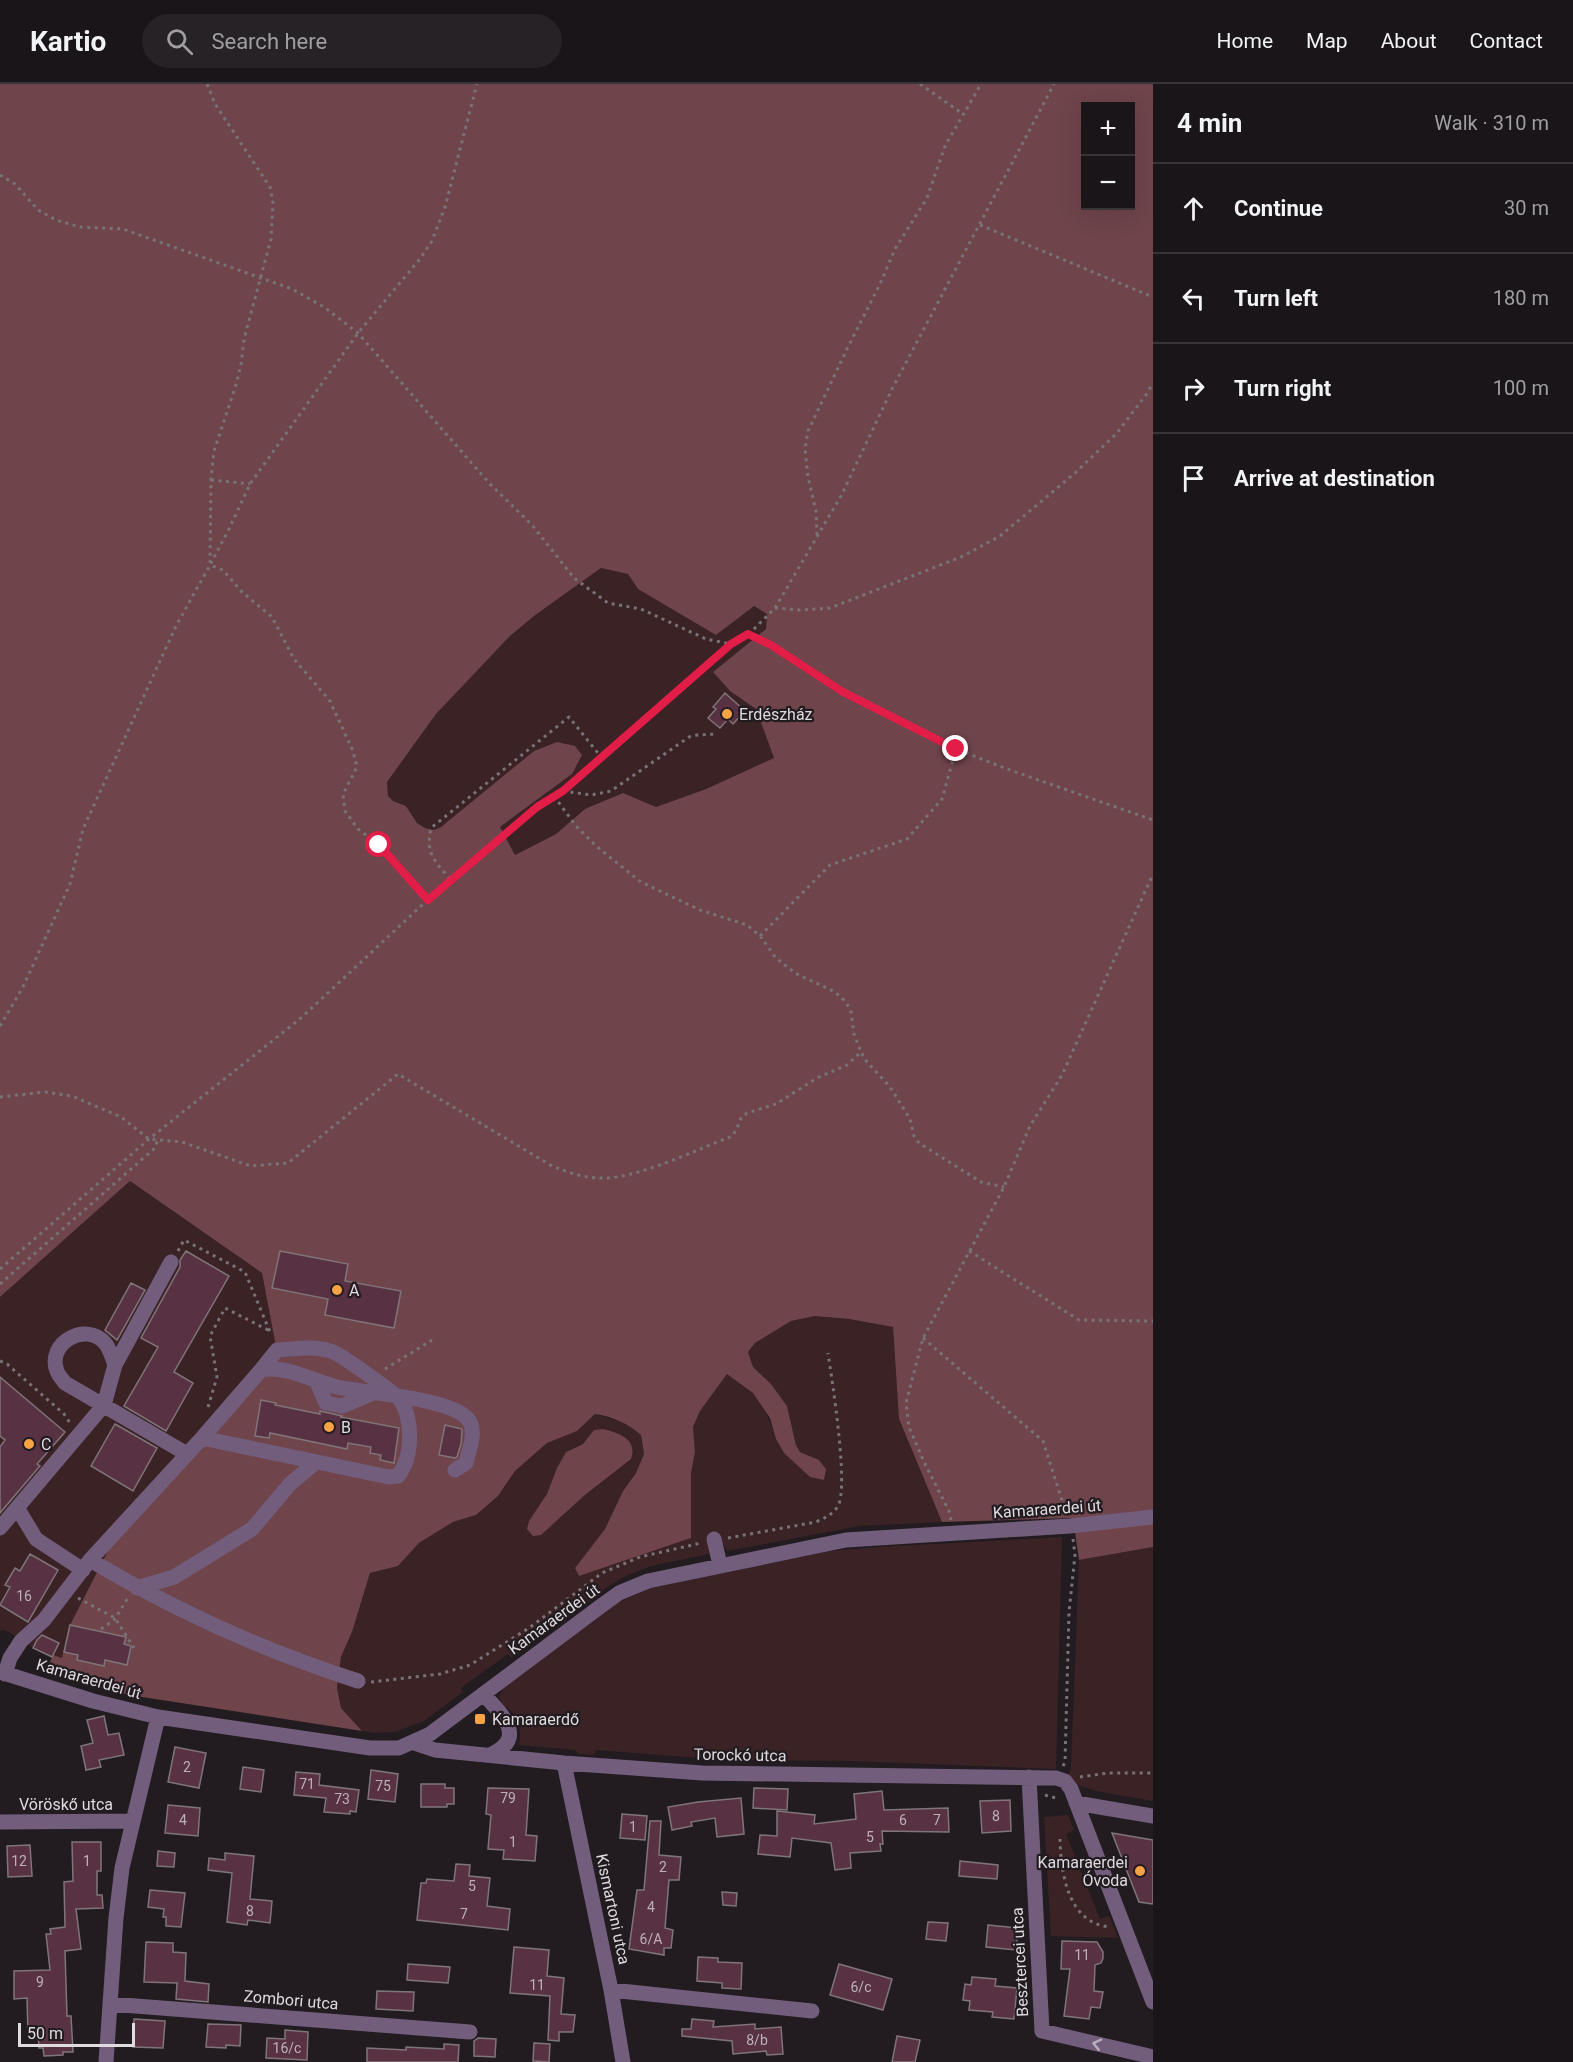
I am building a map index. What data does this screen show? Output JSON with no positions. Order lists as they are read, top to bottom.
{
  "streets": {
    "street": [
      "Kamaraerdei út",
      "Torockó utca",
      "Vöröskő utca",
      "Kismartoni utca",
      "Besztercei utca",
      "Zombori utca"
    ]
  },
  "crossings": [
    ["Kamaraerdei út", "Torockó utca"],
    ["Torockó utca", "Kismartoni utca"],
    ["Torockó utca", "Besztercei utca"]
  ],
  "places": {
    "other": [
      "Erdészház",
      "A",
      "B",
      "C",
      "Kamaraerdei Óvoda"
    ],
    "transit": ["Kamaraerdő"]
  },
  "house_numbers": [
    "16",
    "2",
    "71",
    "75",
    "79",
    "73",
    "8",
    "4",
    "6",
    "7",
    "1",
    "5",
    "1",
    "12",
    "1",
    "2",
    "5",
    "4",
    "8",
    "7",
    "6/A",
    "11",
    "9",
    "11",
    "6/c",
    "8/b",
    "16/c"
  ],
  "scale_bar": "50 m",
  "page": {
    "header": "Kartio",
    "search": "Search here",
    "nav": [
      "Home",
      "Map",
      "About",
      "Contact"
    ],
    "heading": ["4 min", "Walk · 310 m"],
    "map_buttons": ["+", "−"],
    "list": [
      ["Continue", "30 m"],
      ["Turn left", "180 m"],
      ["Turn right", "100 m"],
      "Arrive at destination"
    ],
    "scale": "50 m"
  }
}
